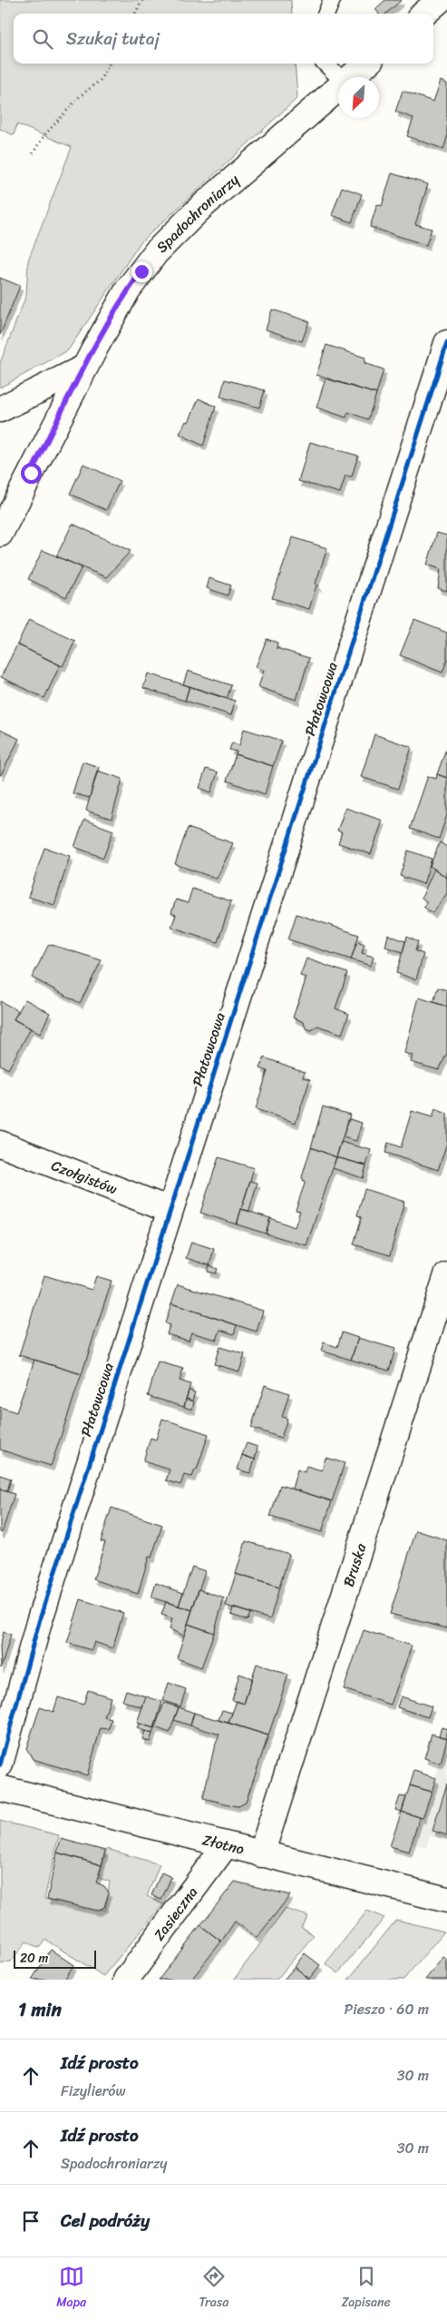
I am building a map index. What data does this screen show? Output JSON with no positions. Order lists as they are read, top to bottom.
{
  "streets": {
    "street": [
      "Spadochroniarzy",
      "Płatowcowa",
      "Czołgistów",
      "Bruska",
      "Złotno",
      "Zasieczna"
    ]
  },
  "crossings": [
    ["Płatowcowa", "Czołgistów"],
    ["Bruska", "Złotno"],
    ["Złotno", "Zasieczna"]
  ],
  "scale_bar": "20 m",
  "north": "bottom left",
  "page": {
    "search": "Szukaj tutaj",
    "scale": "20 m",
    "heading": ["1 min", "Pieszo · 60 m"],
    "list": [
      ["Idź prosto", "Fizylierów", "30 m"],
      ["Idź prosto", "Spadochroniarzy", "30 m"],
      "Cel podróży"
    ],
    "nav": ["Mapa", "Trasa", "Zapisane"]
  }
}
